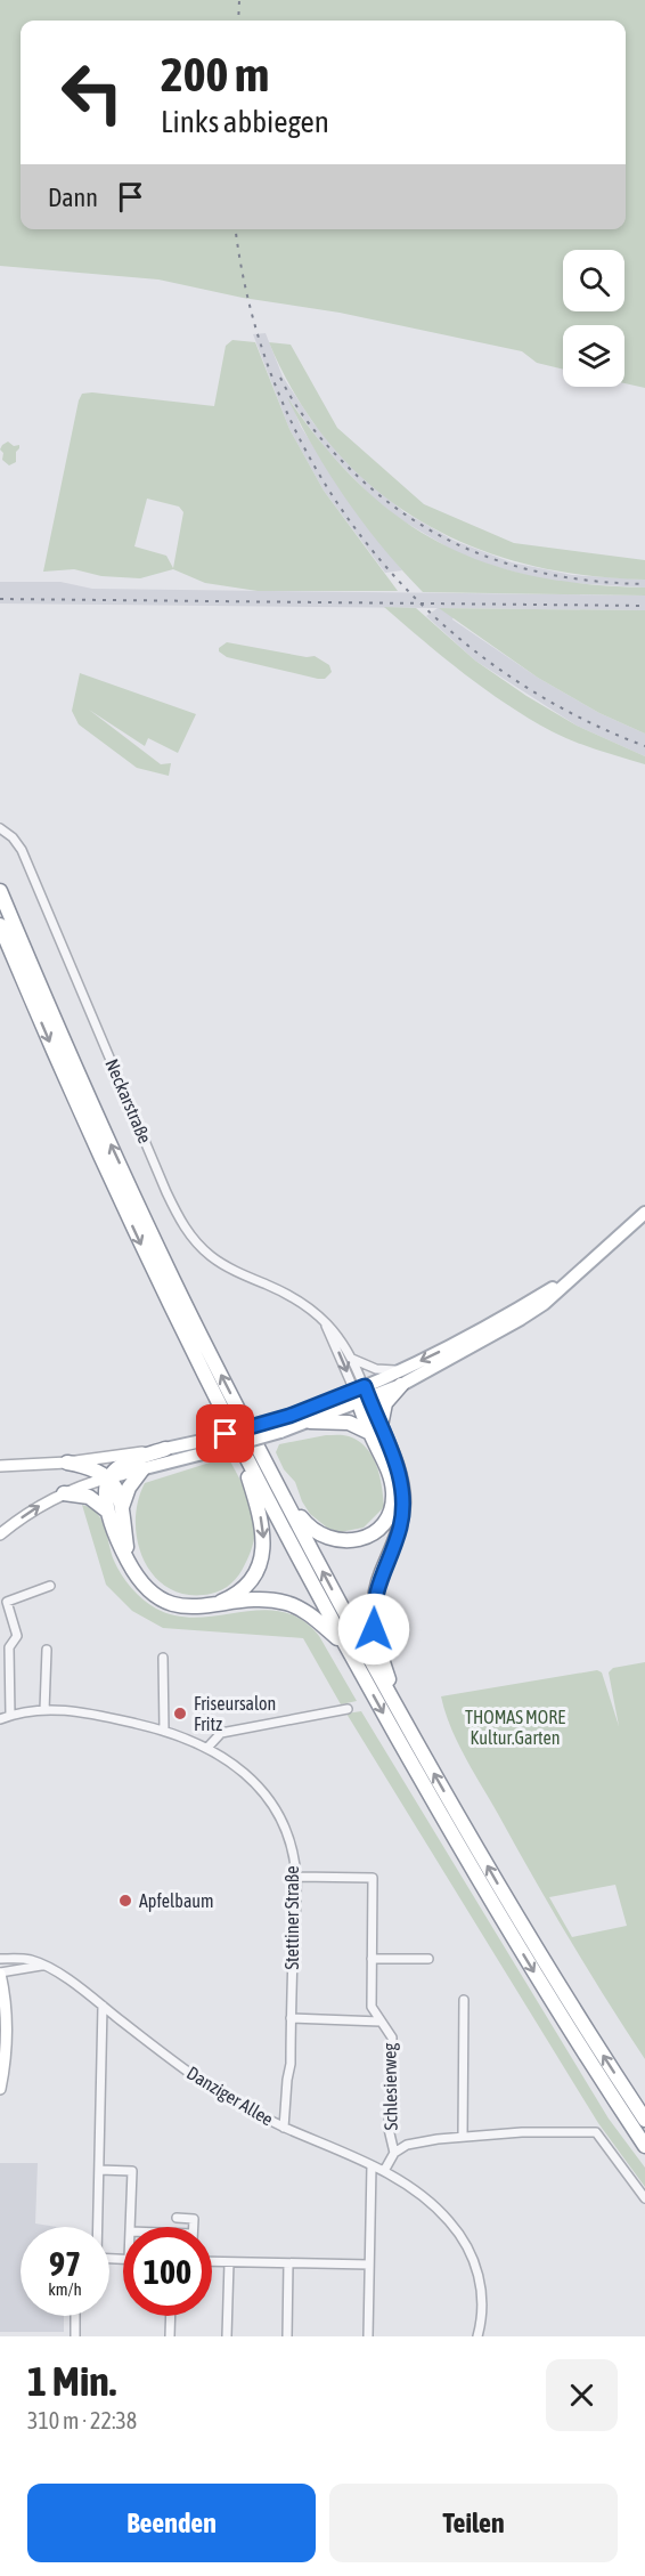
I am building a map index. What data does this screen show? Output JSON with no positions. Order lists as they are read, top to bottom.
{
  "streets": {
    "street": [
      "Neckarstraße",
      "Stettiner Straße",
      "Schlesierweg",
      "Danziger Allee"
    ]
  },
  "crossings": [
    ["Stettiner Straße", "Schlesierweg"],
    ["Stettiner Straße", "Danziger Allee"]
  ],
  "parks": ["THOMAS MORE Kultur.Garten"],
  "places": ["Friseursalon Fritz", "Apfelbaum"],
  "page": {
    "turn": ["200 m", "Links abbiegen"],
    "then": "Dann",
    "speed": "97 km/h",
    "limit": "100",
    "heading": ["1 Min.", "310 m · 22:38"],
    "buttons": ["Beenden", "Teilen"]
  }
}
